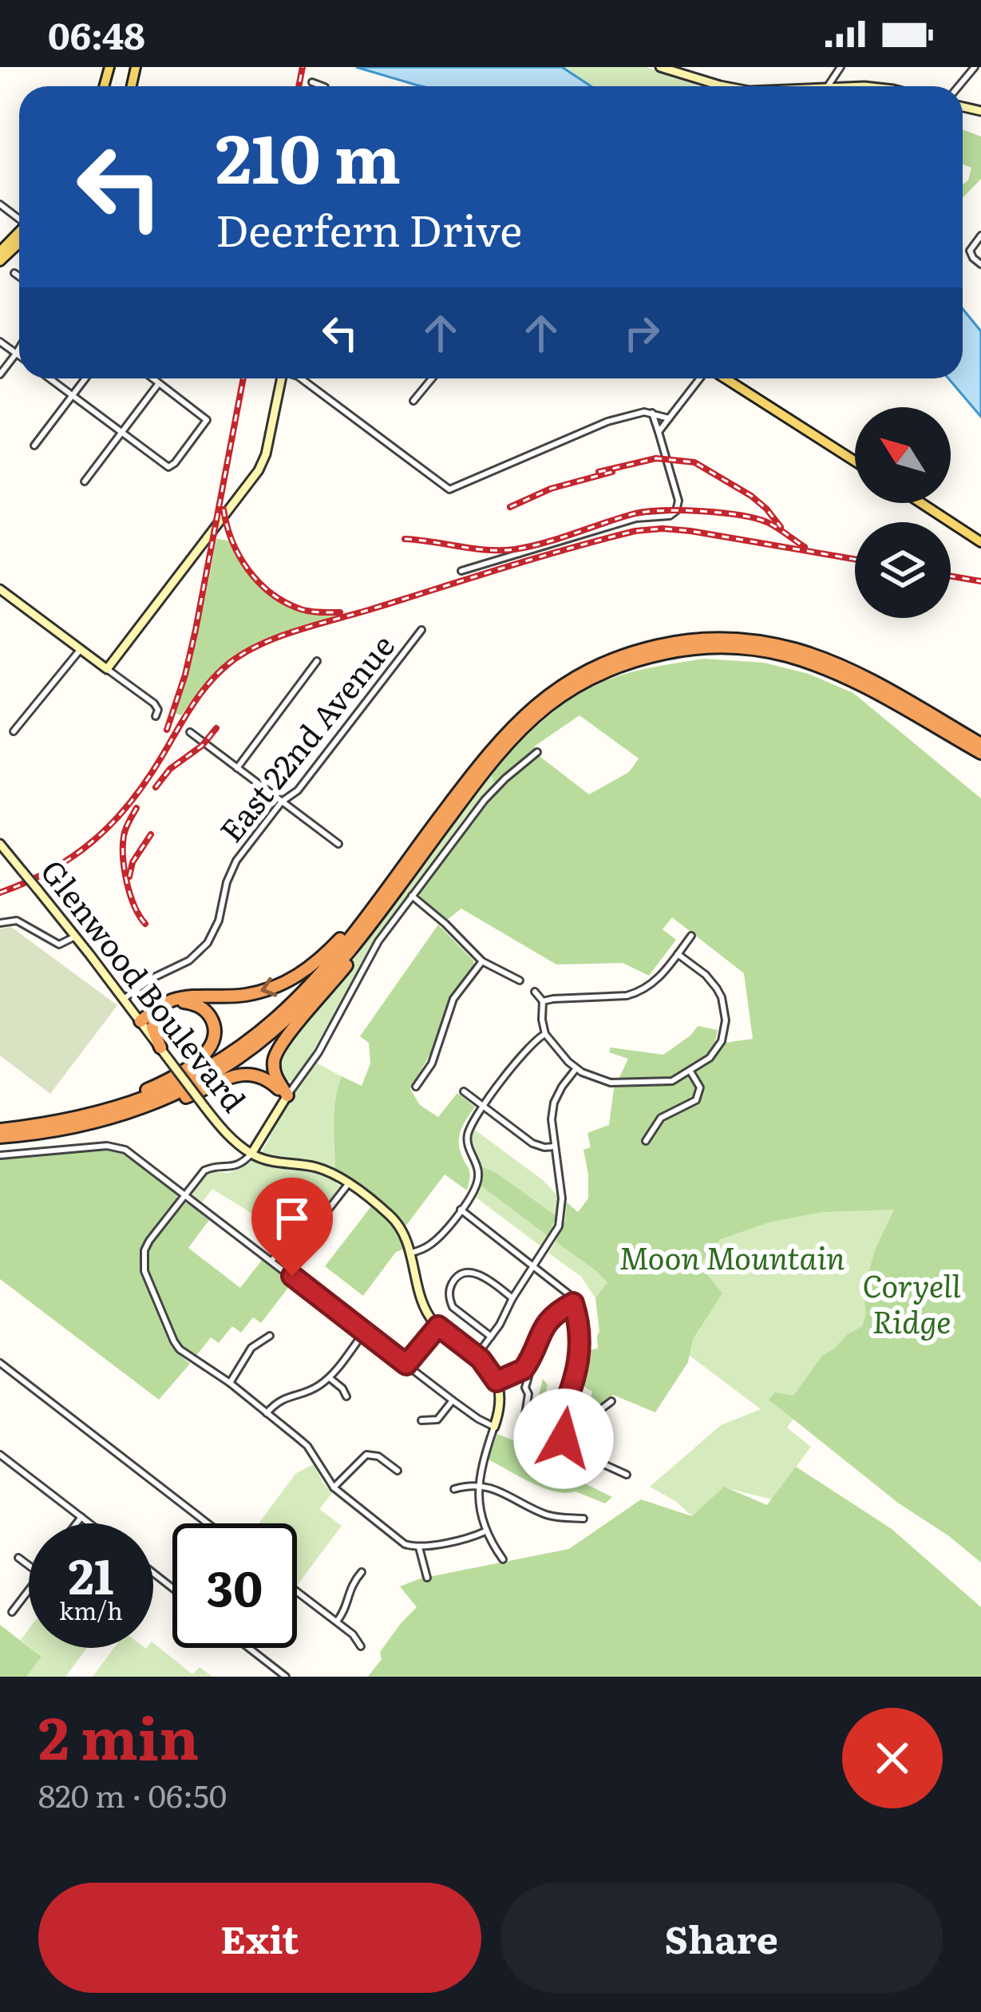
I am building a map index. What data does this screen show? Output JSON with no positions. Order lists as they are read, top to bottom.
{
  "streets": {
    "street": ["East 22nd Avenue", "Glenwood Boulevard"]
  },
  "crossings": [
    ["East 22nd Avenue", "Glenwood Boulevard"]
  ],
  "parks": ["Moon Mountain", "Coryell Ridge"],
  "north": "top left",
  "page": {
    "status": "06:48",
    "turn": ["210 m", "Deerfern Drive"],
    "speed": "21 km/h",
    "limit": "30",
    "heading": ["2 min", "820 m · 06:50"],
    "buttons": ["Exit", "Share"]
  }
}
